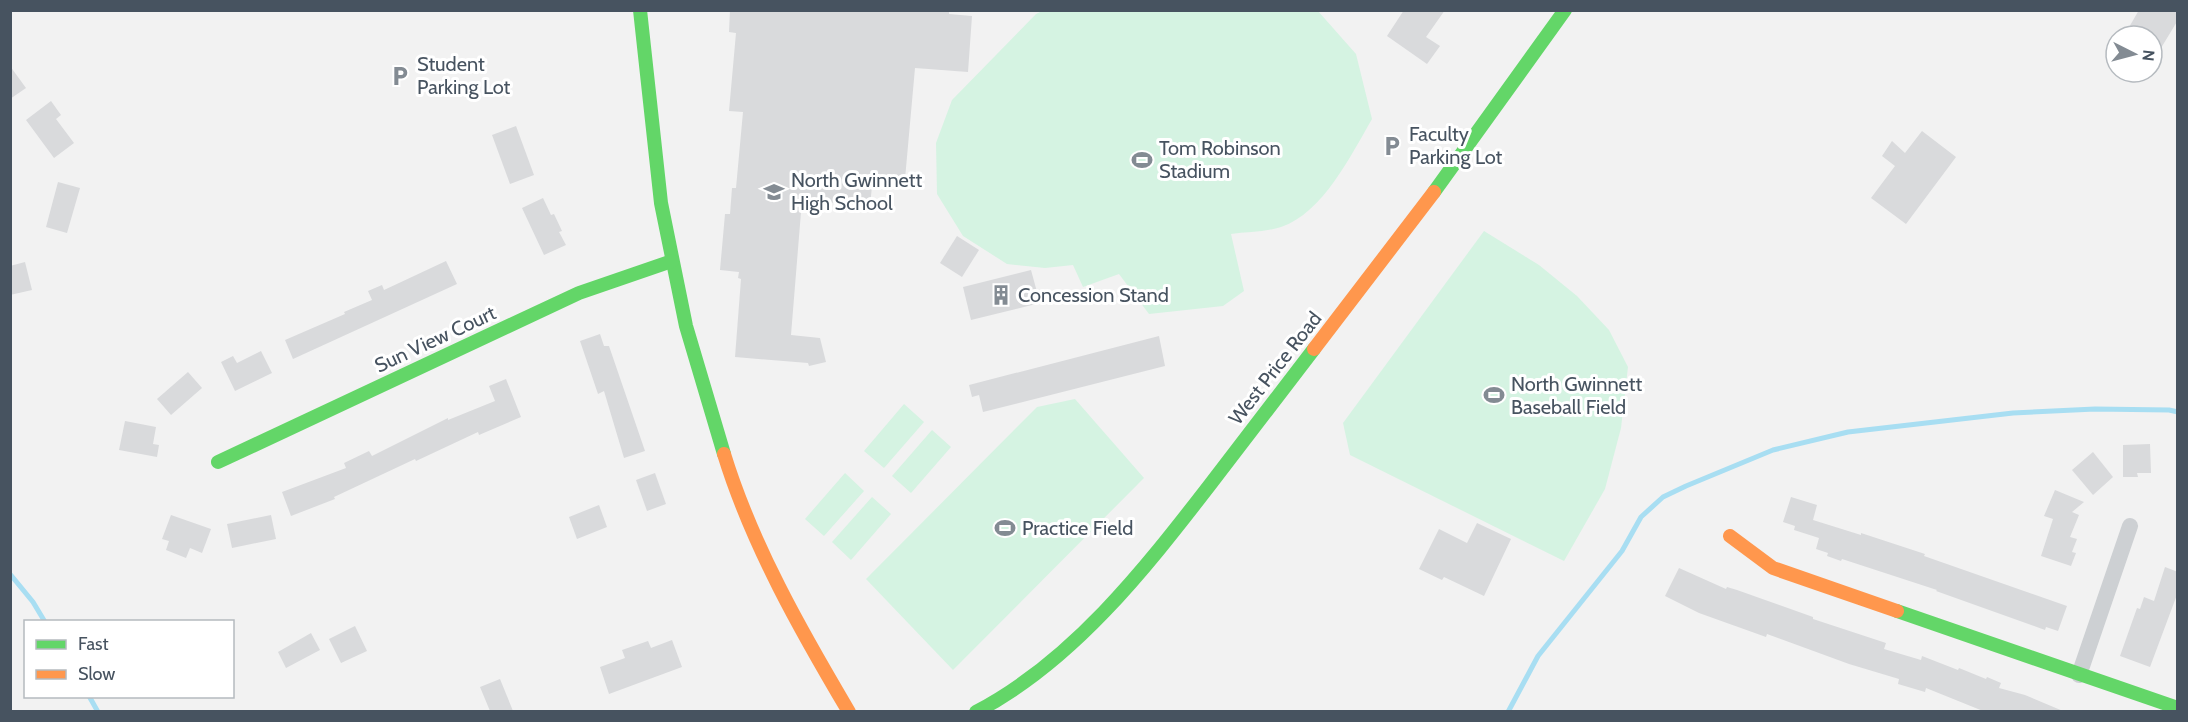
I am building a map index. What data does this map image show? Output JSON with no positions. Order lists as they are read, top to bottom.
{
  "streets": {
    "street": ["Sun View Court", "West Price Road"]
  },
  "places": {
    "parking": ["Student Parking Lot", "Faculty Parking Lot"],
    "sports": ["Tom Robinson Stadium", "North Gwinnett Baseball Field", "Practice Field"],
    "school or university": ["North Gwinnett High School"],
    "building": ["Concession Stand"]
  },
  "legend": ["Fast", "Slow"],
  "north": "right"
}
